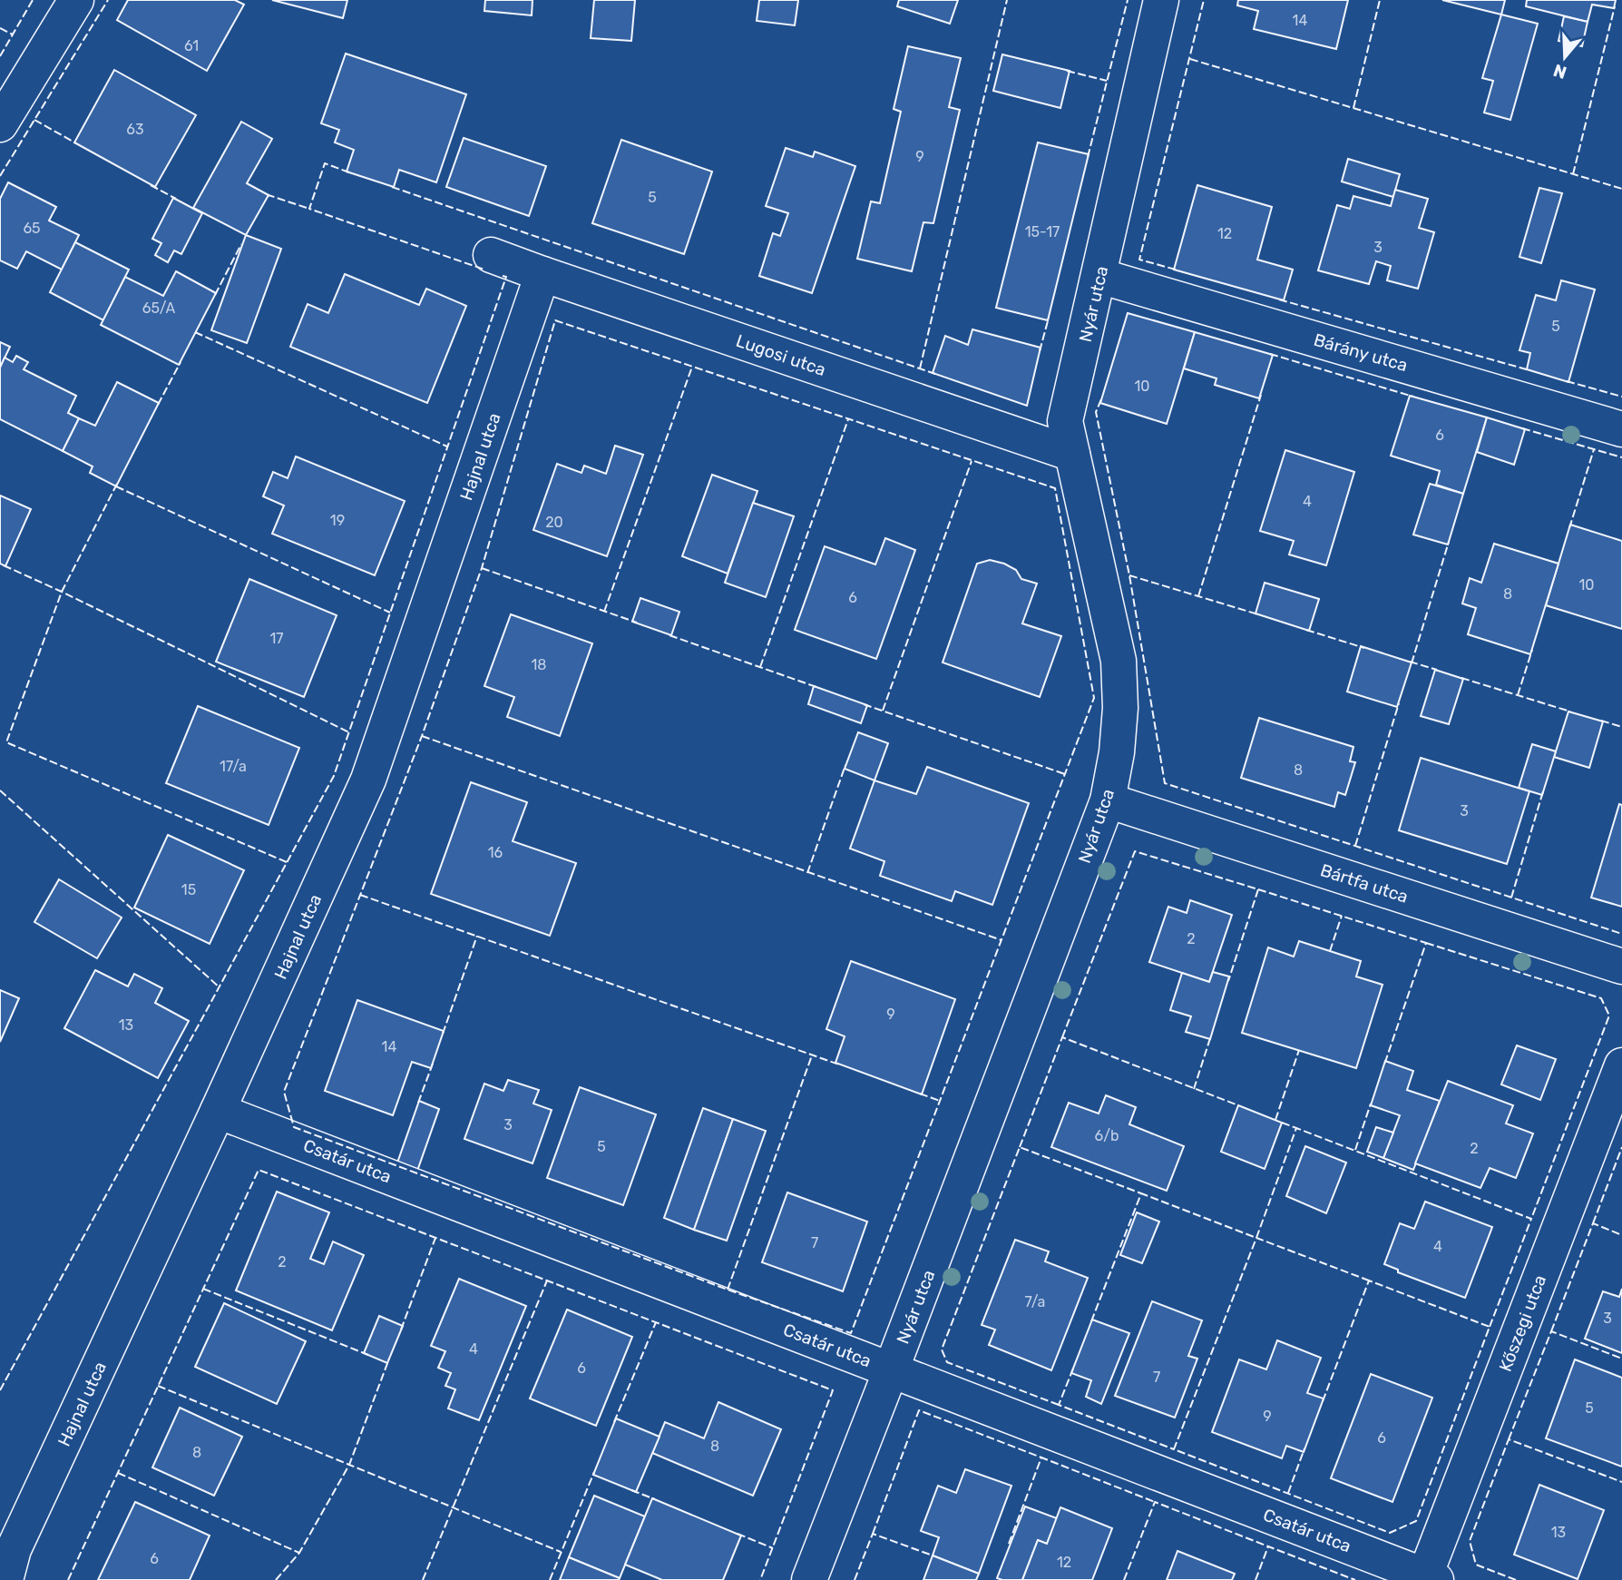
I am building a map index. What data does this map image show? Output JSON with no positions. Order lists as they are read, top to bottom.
{
  "streets": {
    "street": [
      "Nyár utca",
      "Bárány utca",
      "Lugosi utca",
      "Hajnal utca",
      "Bártfa utca",
      "Csatár utca",
      "Kőszegi utca"
    ]
  },
  "crossings": [
    ["Nyár utca", "Bárány utca"],
    ["Nyár utca", "Lugosi utca"],
    ["Nyár utca", "Bártfa utca"],
    ["Nyár utca", "Csatár utca"],
    ["Lugosi utca", "Hajnal utca"],
    ["Hajnal utca", "Csatár utca"],
    ["Csatár utca", "Kőszegi utca"]
  ],
  "house_numbers": [
    "14",
    "61",
    "63",
    "9",
    "5",
    "65",
    "15-17",
    "12",
    "3",
    "65/A",
    "5",
    "10",
    "6",
    "4",
    "19",
    "20",
    "10",
    "8",
    "6",
    "17",
    "18",
    "17/a",
    "8",
    "3",
    "16",
    "15",
    "2",
    "9",
    "13",
    "14",
    "3",
    "6/b",
    "5",
    "2",
    "7",
    "4",
    "2",
    "7/a",
    "3",
    "4",
    "6",
    "7",
    "5",
    "9",
    "6",
    "8",
    "8",
    "13",
    "6",
    "12"
  ],
  "north": "bottom"
}
